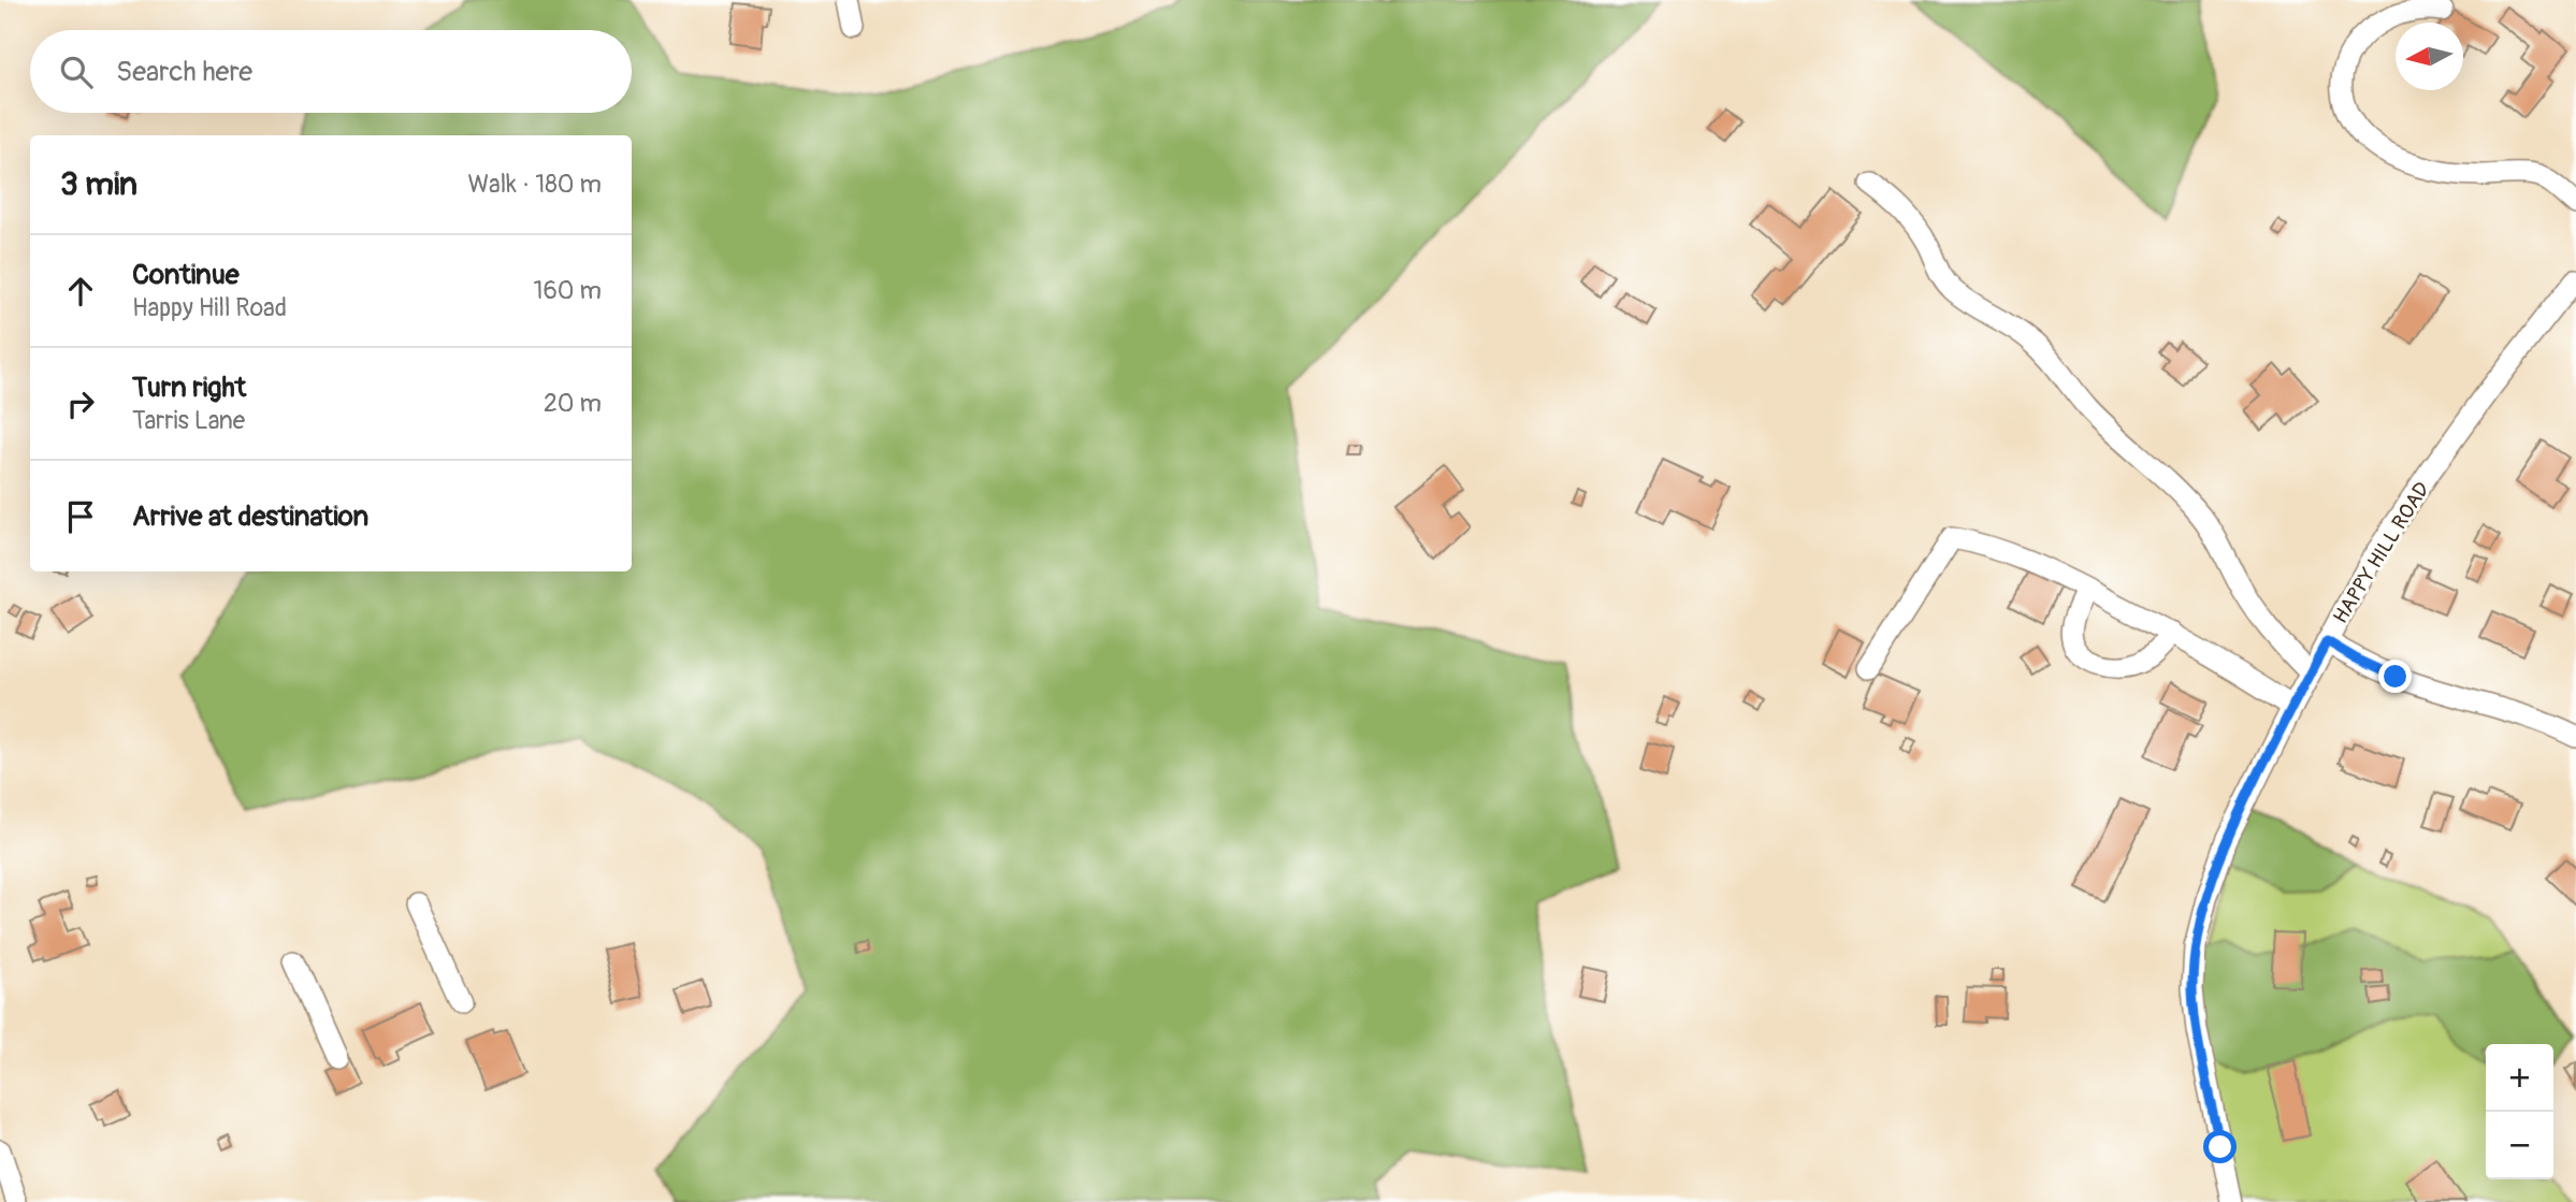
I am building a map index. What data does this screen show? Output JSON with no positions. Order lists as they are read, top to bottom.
{
  "streets": {
    "street": ["HAPPY HILL ROAD"]
  },
  "north": "left",
  "page": {
    "search": "Search here",
    "heading": ["3 min", "Walk · 180 m"],
    "list": [
      ["Continue", "Happy Hill Road", "160 m"],
      ["Turn right", "Tarris Lane", "20 m"],
      "Arrive at destination"
    ],
    "map_buttons": ["+", "−"]
  }
}
